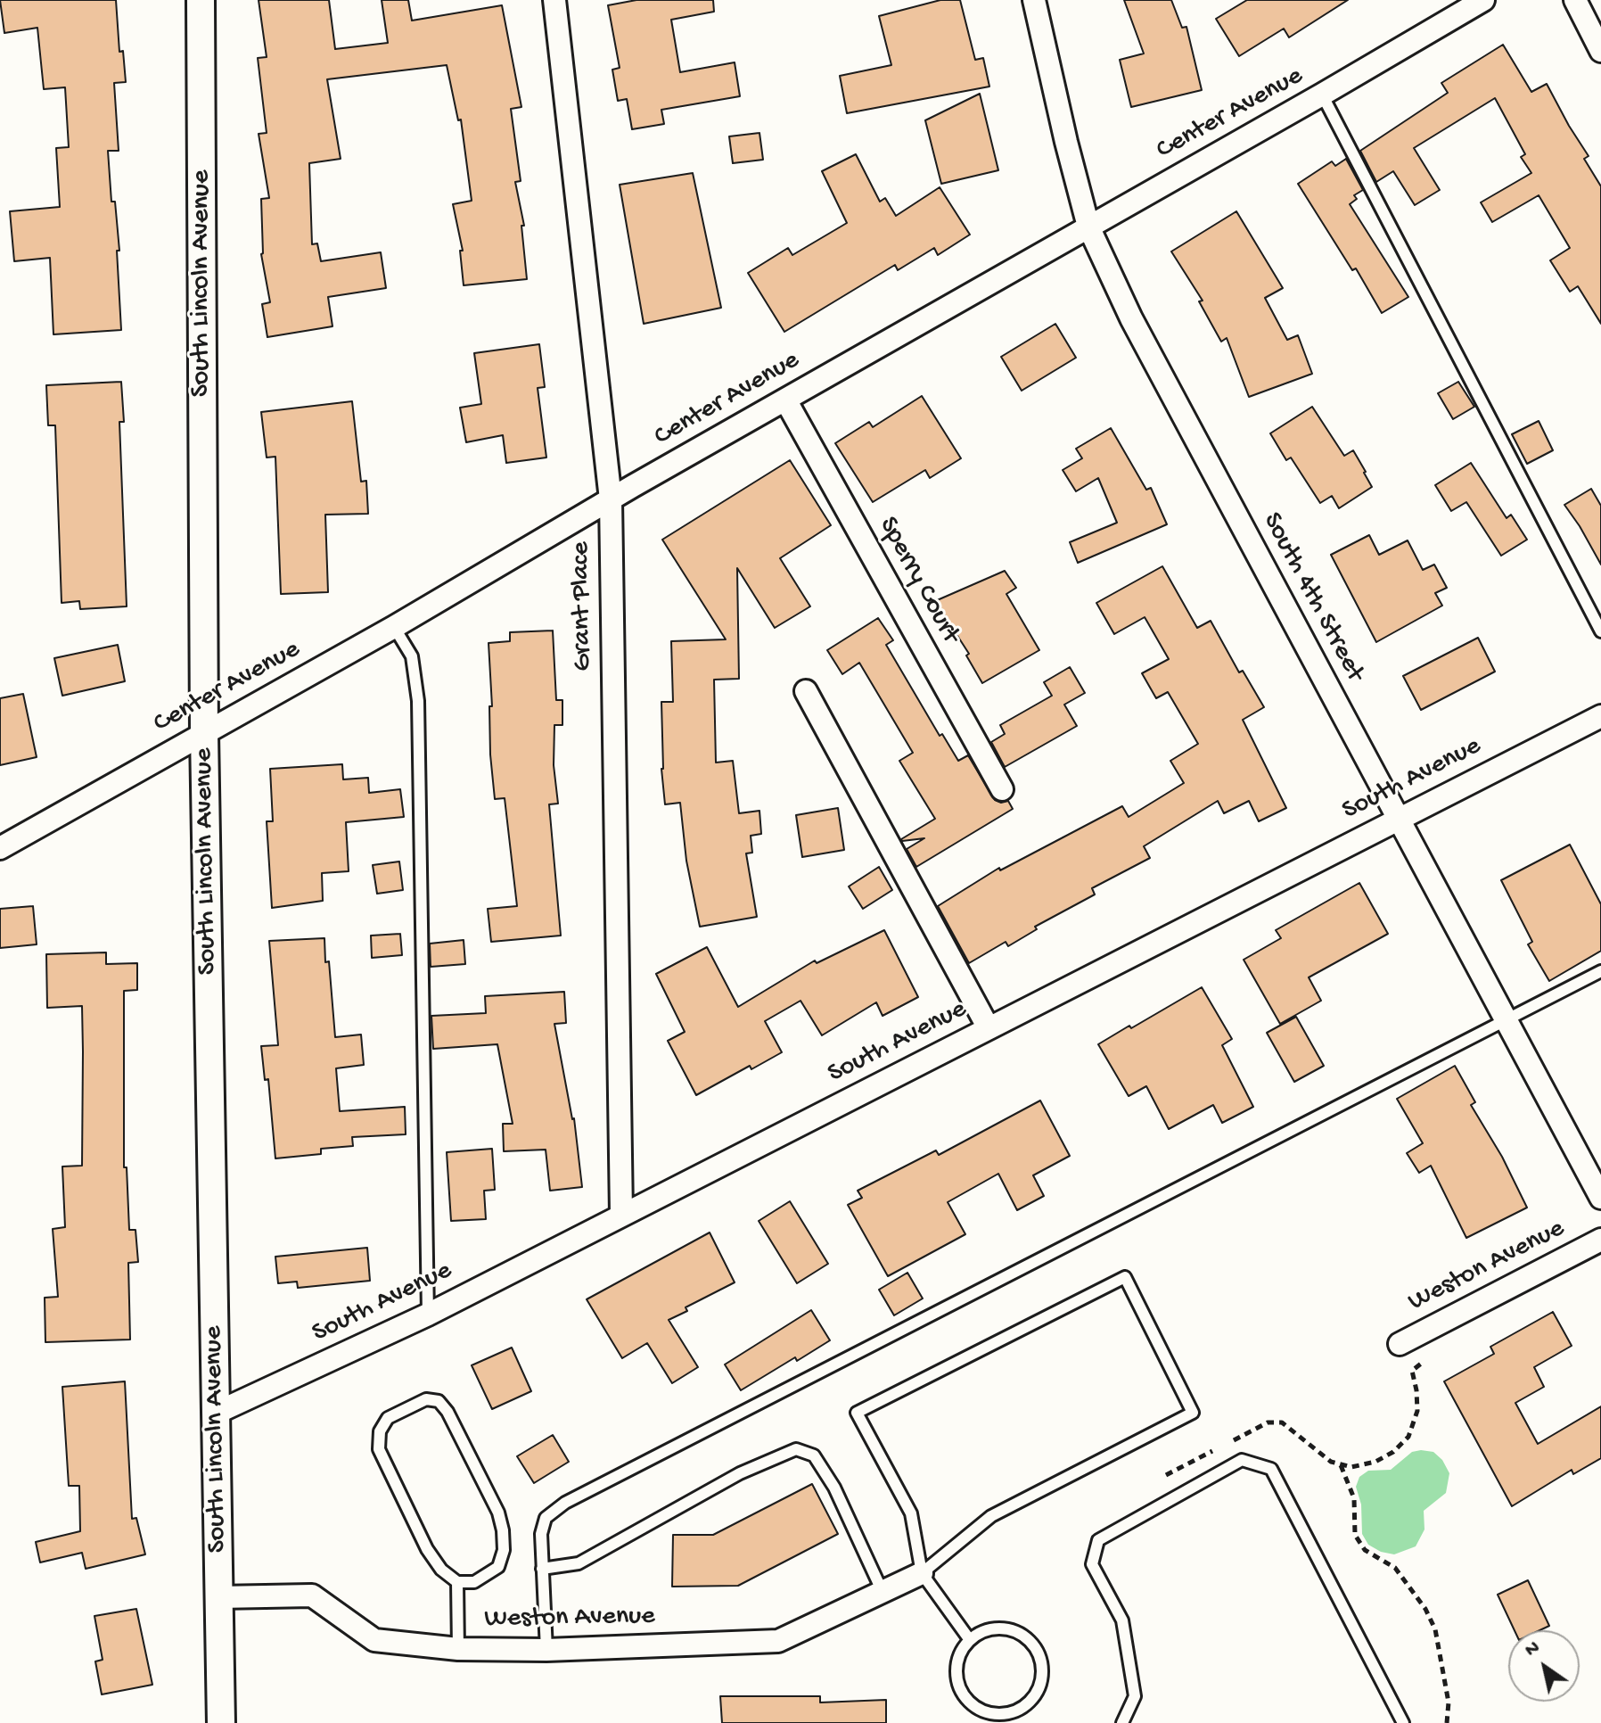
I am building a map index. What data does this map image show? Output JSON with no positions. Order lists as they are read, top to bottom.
{
  "streets": {
    "street": [
      "Center Avenue",
      "South Lincoln Avenue",
      "Sperry Court",
      "South 4th Street",
      "Grant Place",
      "South Avenue",
      "Weston Avenue"
    ]
  },
  "crossings": [
    ["Center Avenue", "South Lincoln Avenue"],
    ["Center Avenue", "Sperry Court"],
    ["Center Avenue", "South 4th Street"],
    ["Center Avenue", "Grant Place"],
    ["South Lincoln Avenue", "South Avenue"],
    ["South Lincoln Avenue", "Weston Avenue"],
    ["South 4th Street", "South Avenue"],
    ["Grant Place", "South Avenue"]
  ],
  "north": "top left"
}
